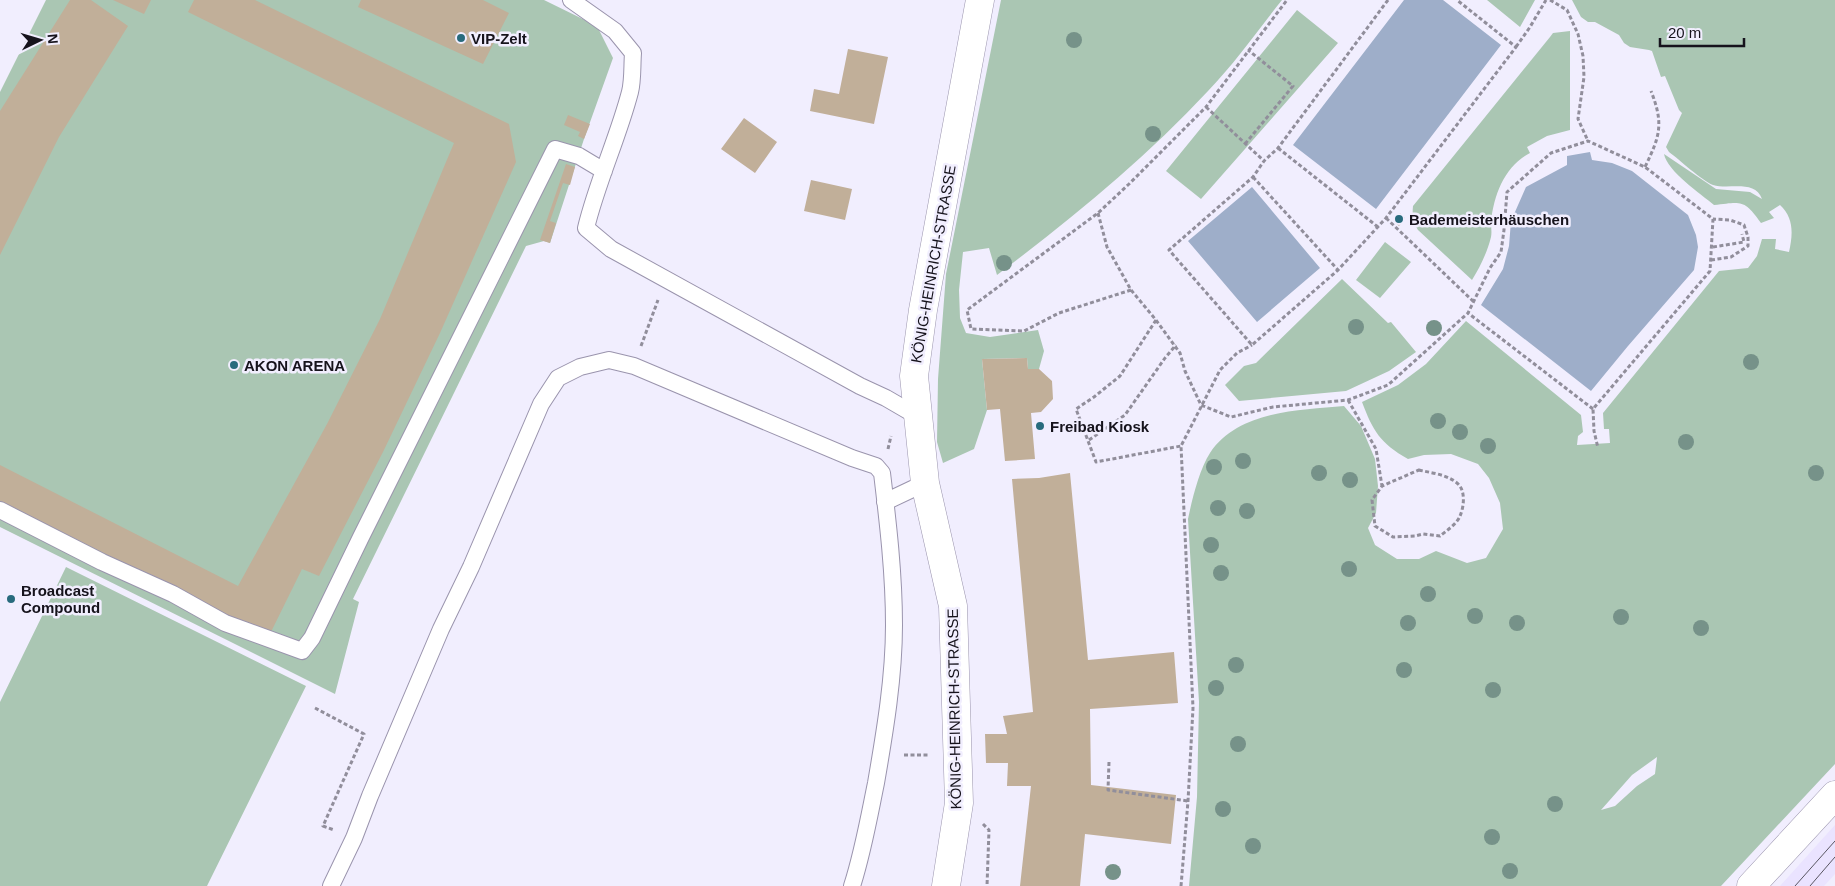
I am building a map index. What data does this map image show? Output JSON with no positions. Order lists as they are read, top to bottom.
{
  "streets": {
    "street": ["KÖNIG-HEINRICH-STRASSE"]
  },
  "places": [
    "VIP-Zelt",
    "Bademeisterhäuschen",
    "AKON ARENA",
    "Freibad Kiosk",
    "Broadcast Compound"
  ],
  "scale_bar": "20 m",
  "north": "right"
}
